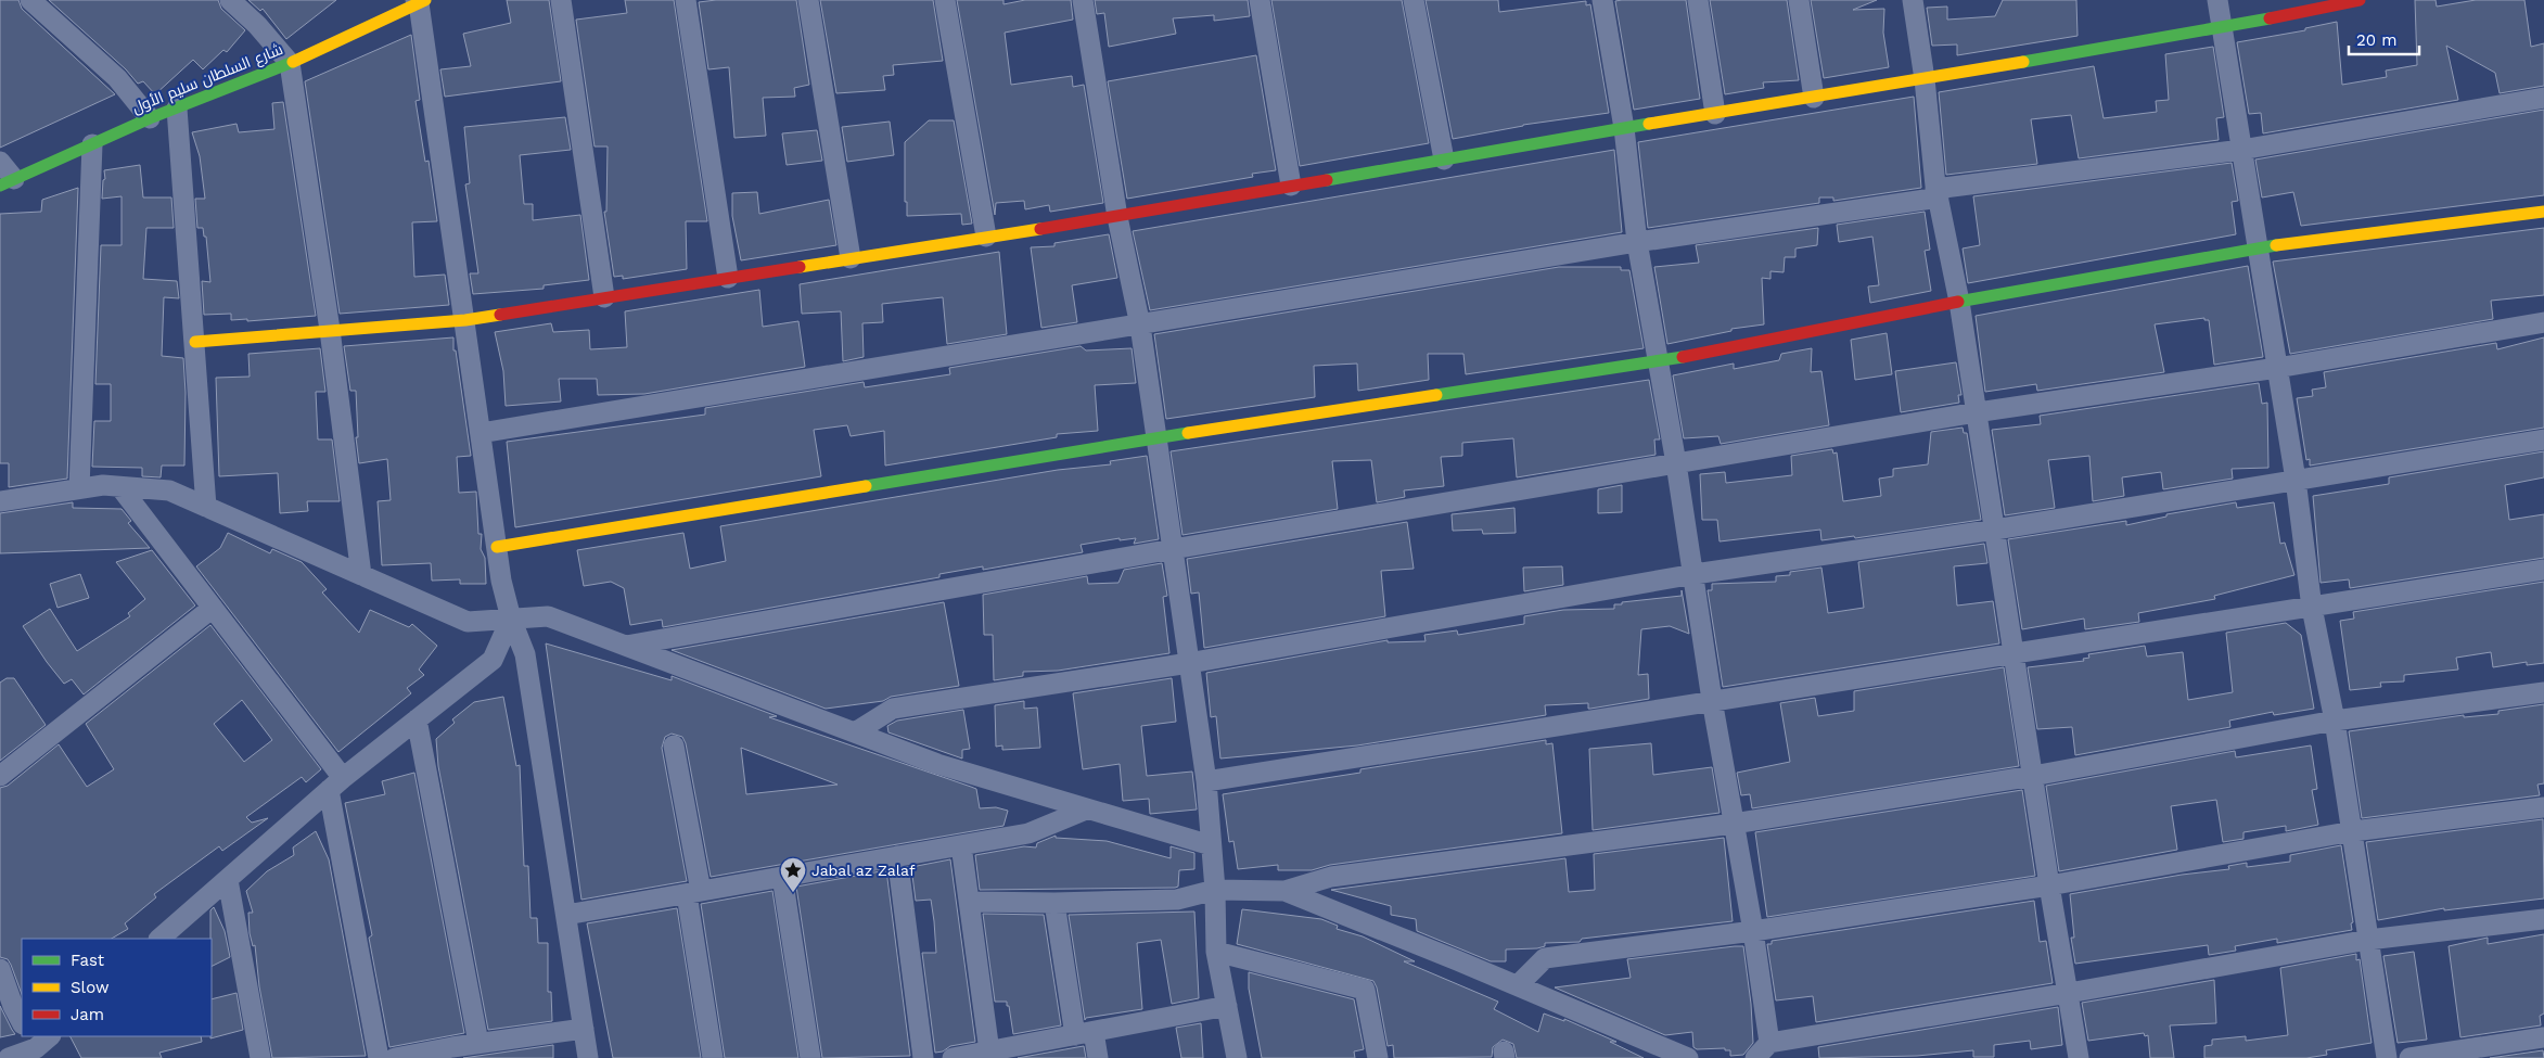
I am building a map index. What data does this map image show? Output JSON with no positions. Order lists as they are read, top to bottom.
{
  "streets": {
    "street": ["شارع السلطان سليم الأول"]
  },
  "places": {
    "place": ["Jabal az Zalaf"]
  },
  "legend": ["Fast", "Slow", "Jam"],
  "scale_bar": "20 m"
}
